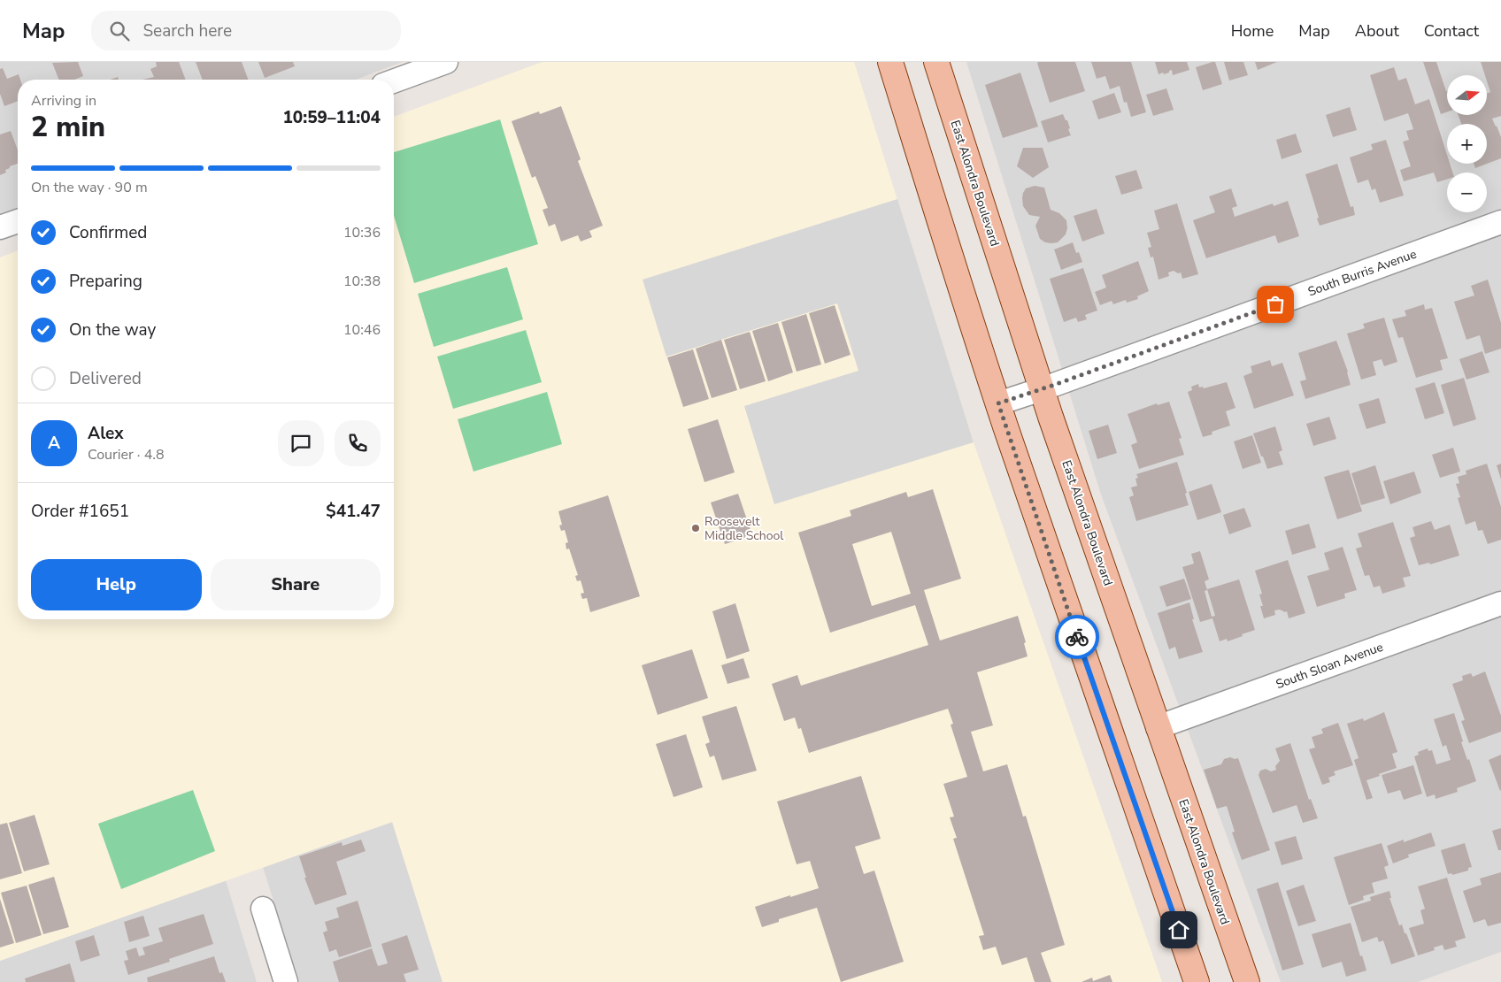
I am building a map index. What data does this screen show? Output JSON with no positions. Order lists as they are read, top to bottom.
{
  "streets": {
    "main road": ["East Alondra Boulevard"],
    "street": ["South Burris Avenue", "South Sloan Avenue"]
  },
  "crossings": [
    ["East Alondra Boulevard", "South Burris Avenue"],
    ["East Alondra Boulevard", "South Sloan Avenue"]
  ],
  "places": ["Roosevelt Middle School"],
  "north": "right",
  "page": {
    "header": "Map",
    "search": "Search here",
    "nav": [
      "Home",
      "Map",
      "About",
      "Contact"
    ],
    "map_buttons": ["+", "−"],
    "heading": ["2 min", "Arriving in", "10:59–11:04"],
    "panel": [
      "Alex",
      "Courier · 4.8",
      "Order #1651",
      "$41.47"
    ],
    "bar": "On the way · 90 m",
    "list": [
      ["Confirmed", "10:36"],
      ["Preparing", "10:38"],
      ["On the way", "10:46"],
      "Delivered"
    ],
    "round": "A",
    "buttons": ["Help", "Share"]
  }
}
